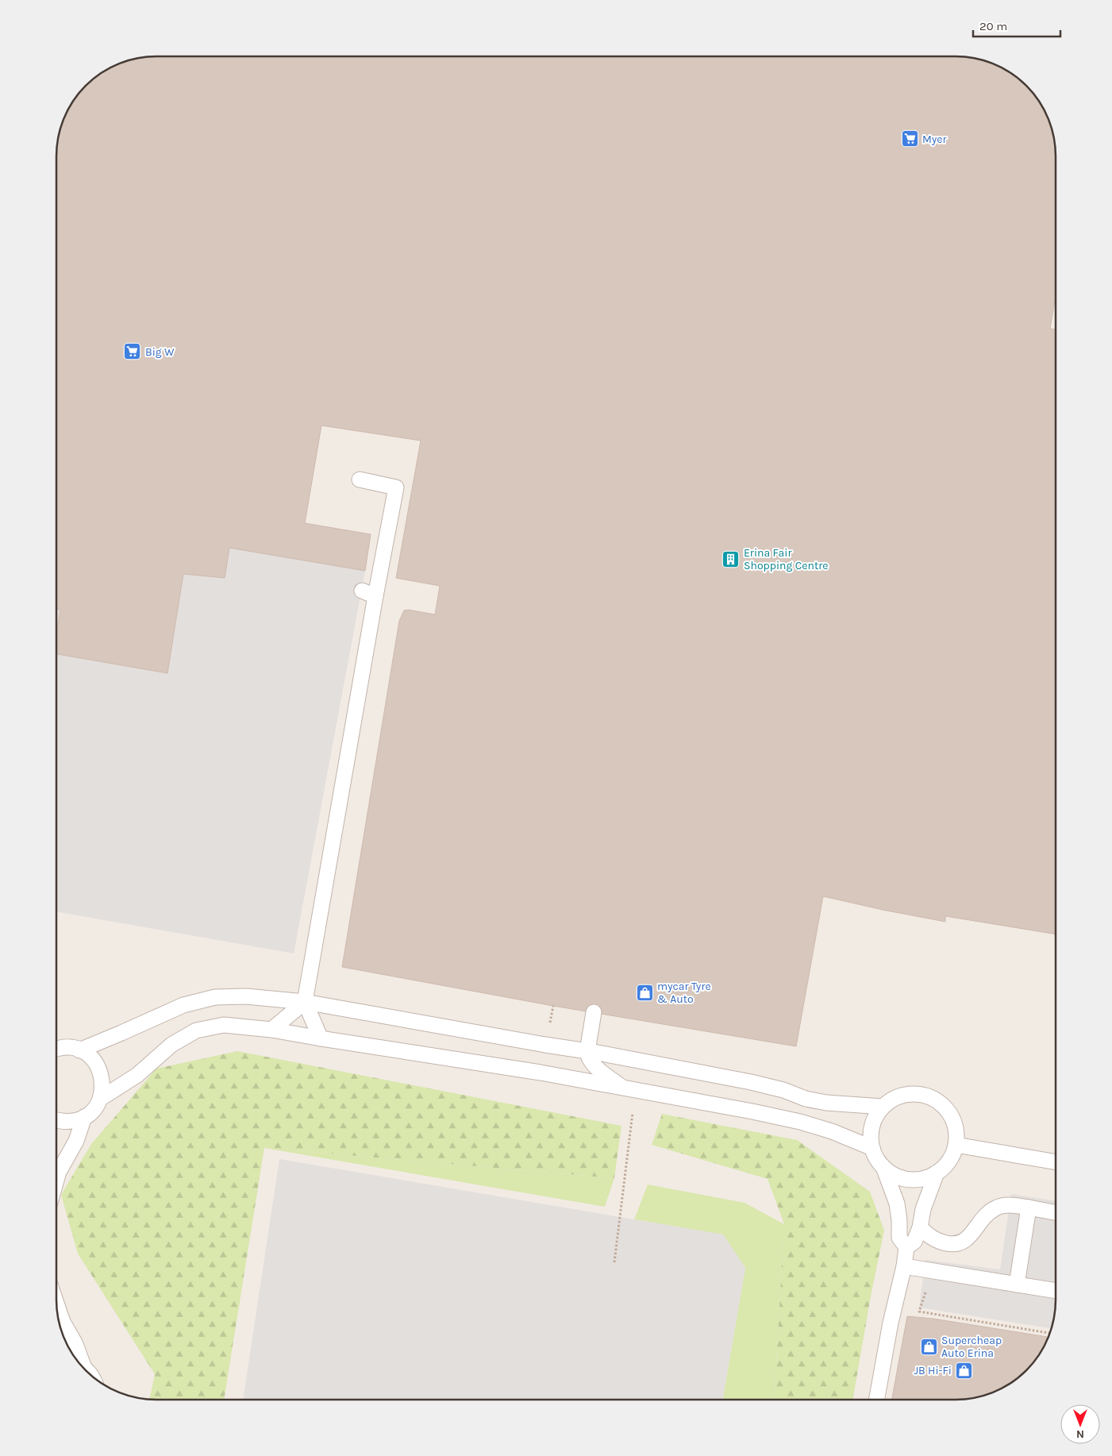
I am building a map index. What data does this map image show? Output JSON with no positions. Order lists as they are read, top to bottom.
{
  "places": {
    "supermarket": ["Myer", "Big W"],
    "building": ["Erina Fair Shopping Centre"],
    "shop": ["mycar Tyre & Auto", "Supercheap Auto Erina", "JB Hi-Fi"]
  },
  "scale_bar": "20 m",
  "north": "bottom"
}
